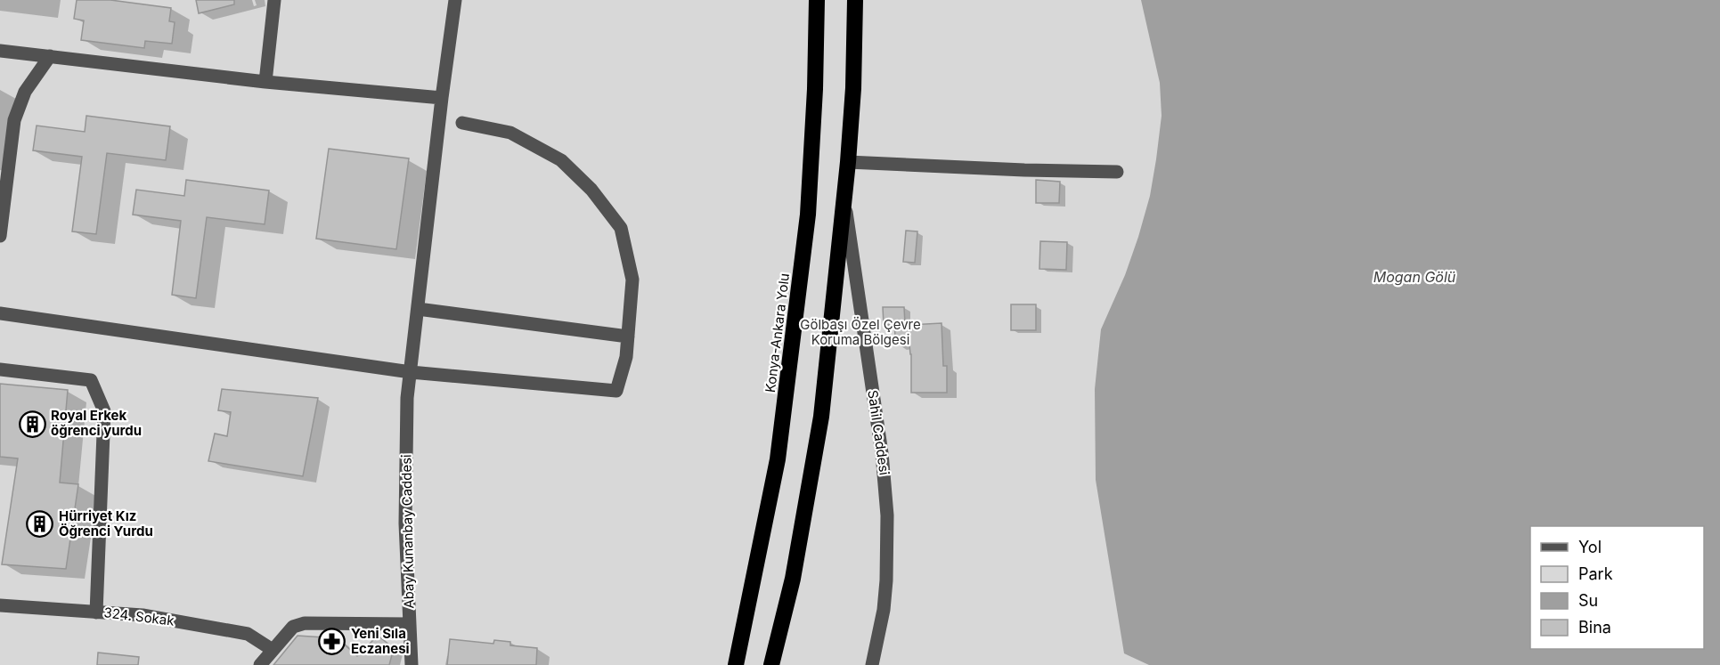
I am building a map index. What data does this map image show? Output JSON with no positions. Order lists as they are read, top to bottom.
{
  "streets": {
    "highway": ["Konya-Ankara Yolu"],
    "street": ["Sahil Caddesi", "Abay Kunanbay Caddesi", "324. Sokak"]
  },
  "water": ["Mogan Gölü"],
  "parks": ["Gölbaşı Özel Çevre Koruma Bölgesi"],
  "places": {
    "building": ["Royal Erkek öğrenci yurdu", "Hürriyet Kız Öğrenci Yurdu"],
    "pharmacy": ["Yeni Sıla Eczanesi"]
  },
  "legend": [
    "Yol",
    "Park",
    "Su",
    "Bina"
  ]
}
